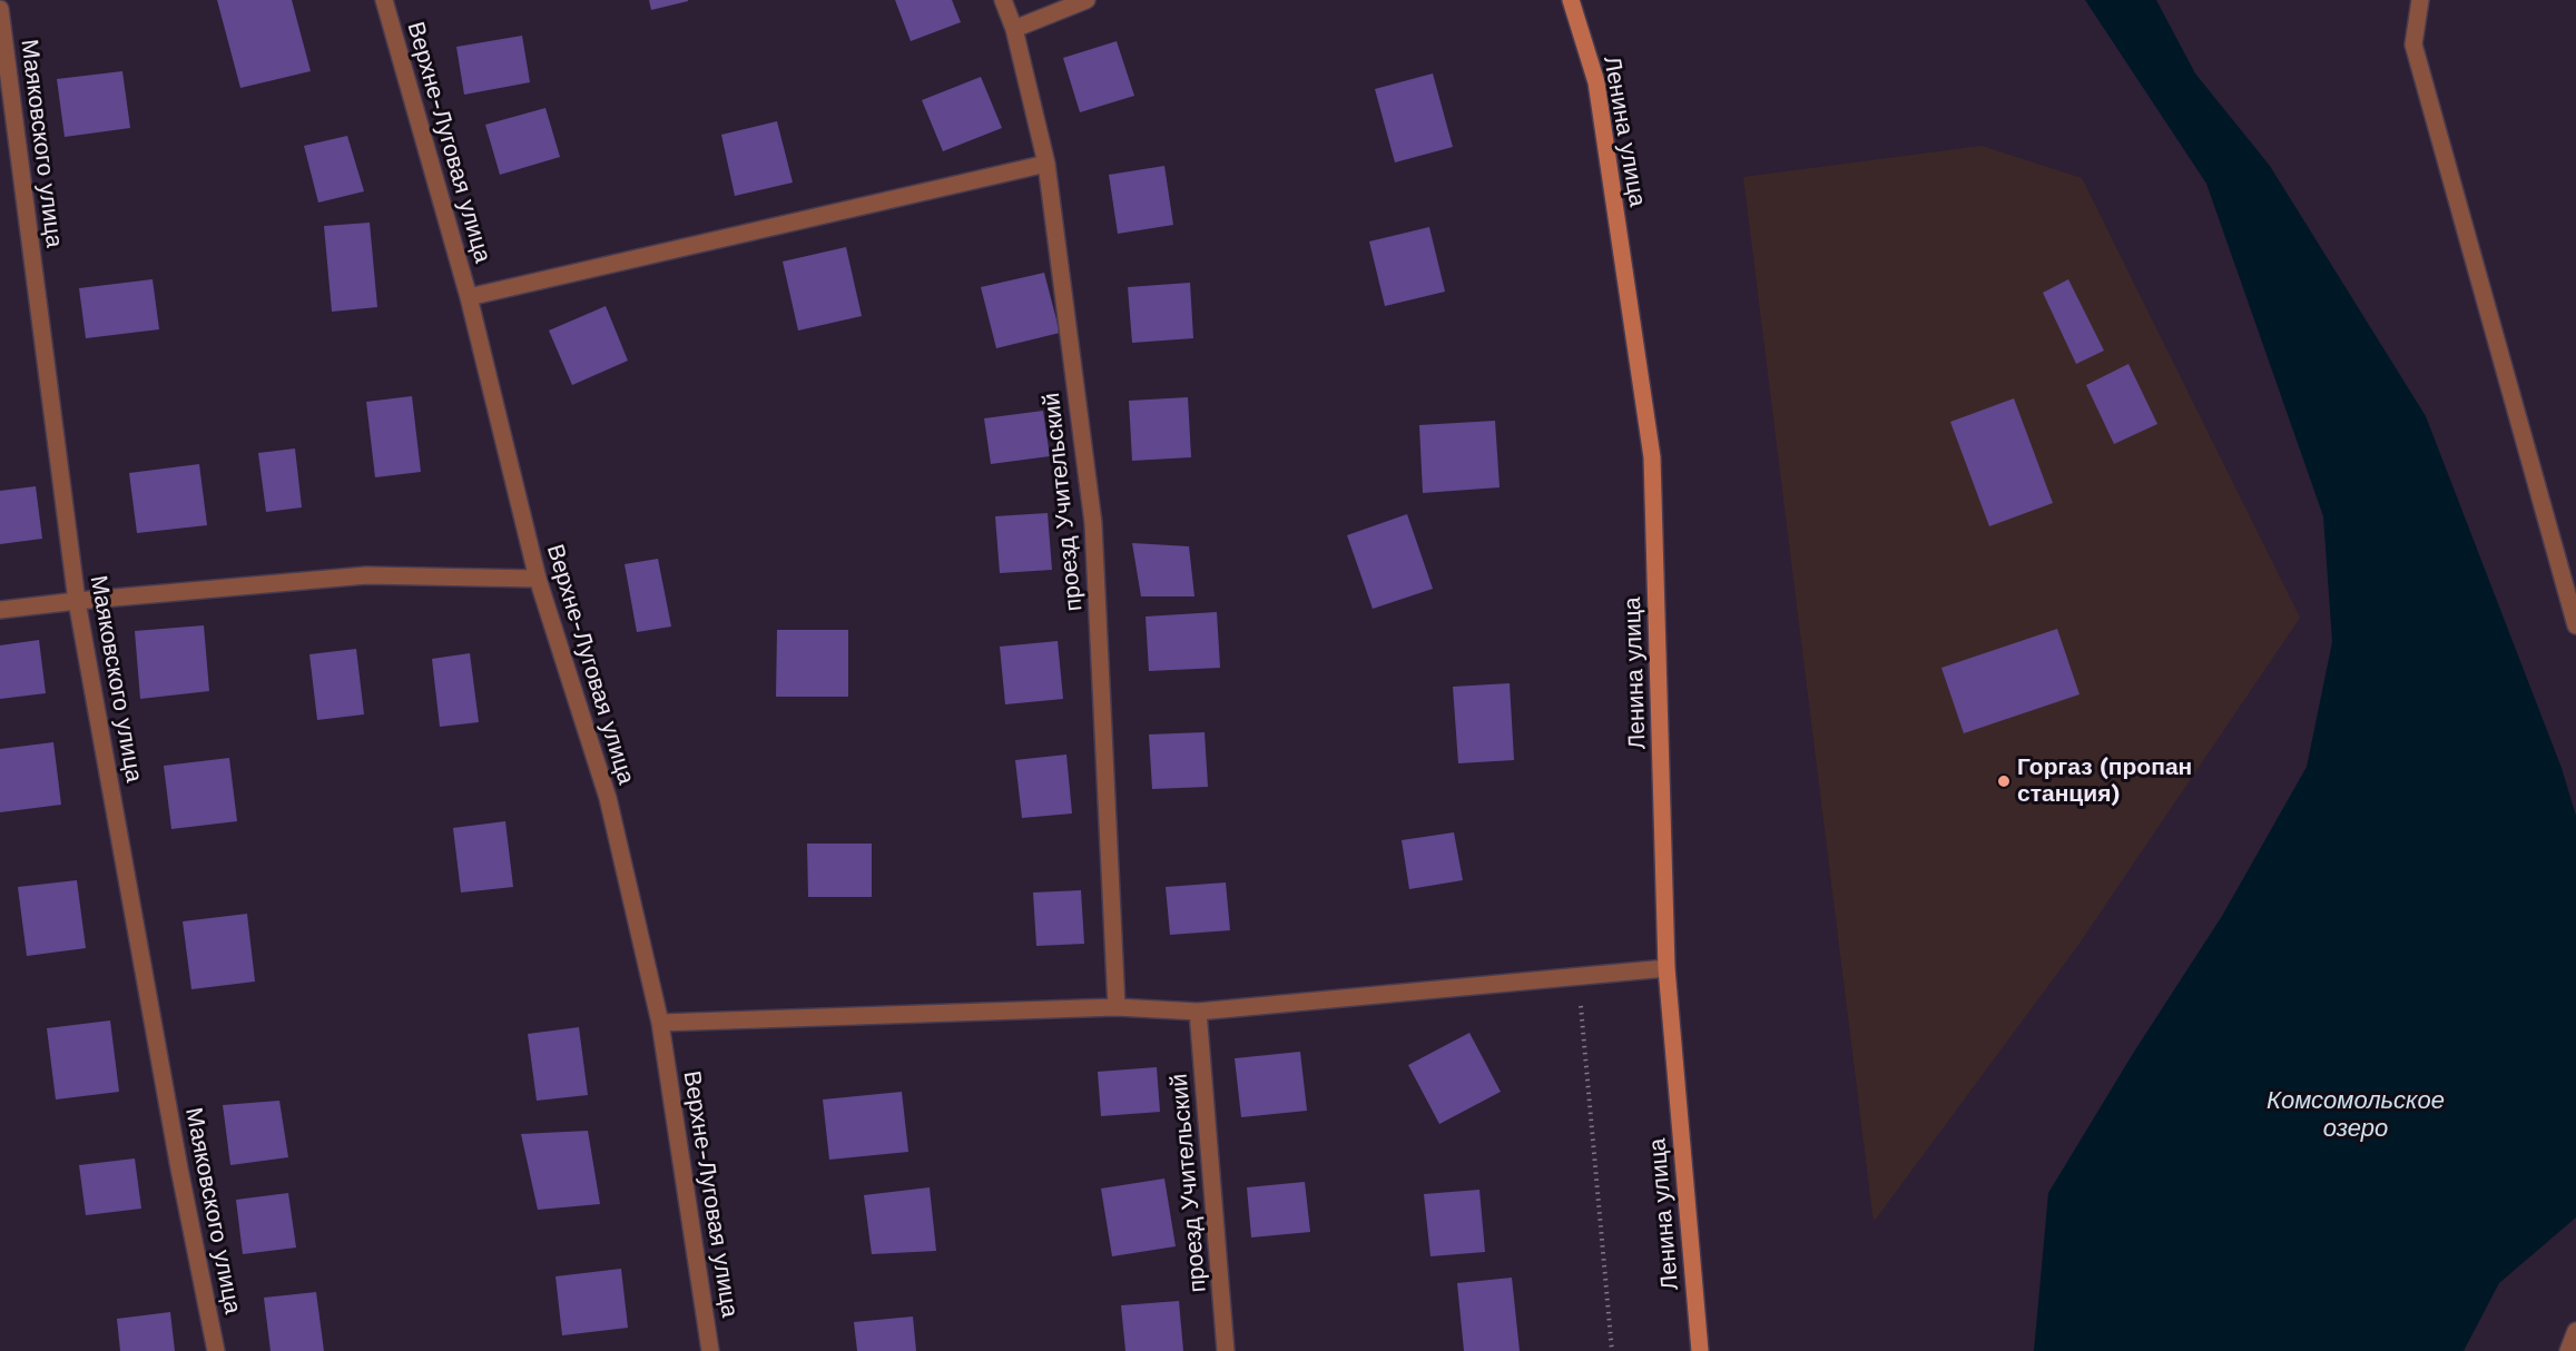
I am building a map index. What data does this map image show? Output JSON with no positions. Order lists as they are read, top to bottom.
{
  "streets": {
    "main road": ["Ленина улица"],
    "street": ["Верхне-Луговая улица", "Маяковского улица", "проезд Учительский"]
  },
  "water": ["Комсомольское озеро"],
  "places": ["Горгаз (пропан станция)"]
}
